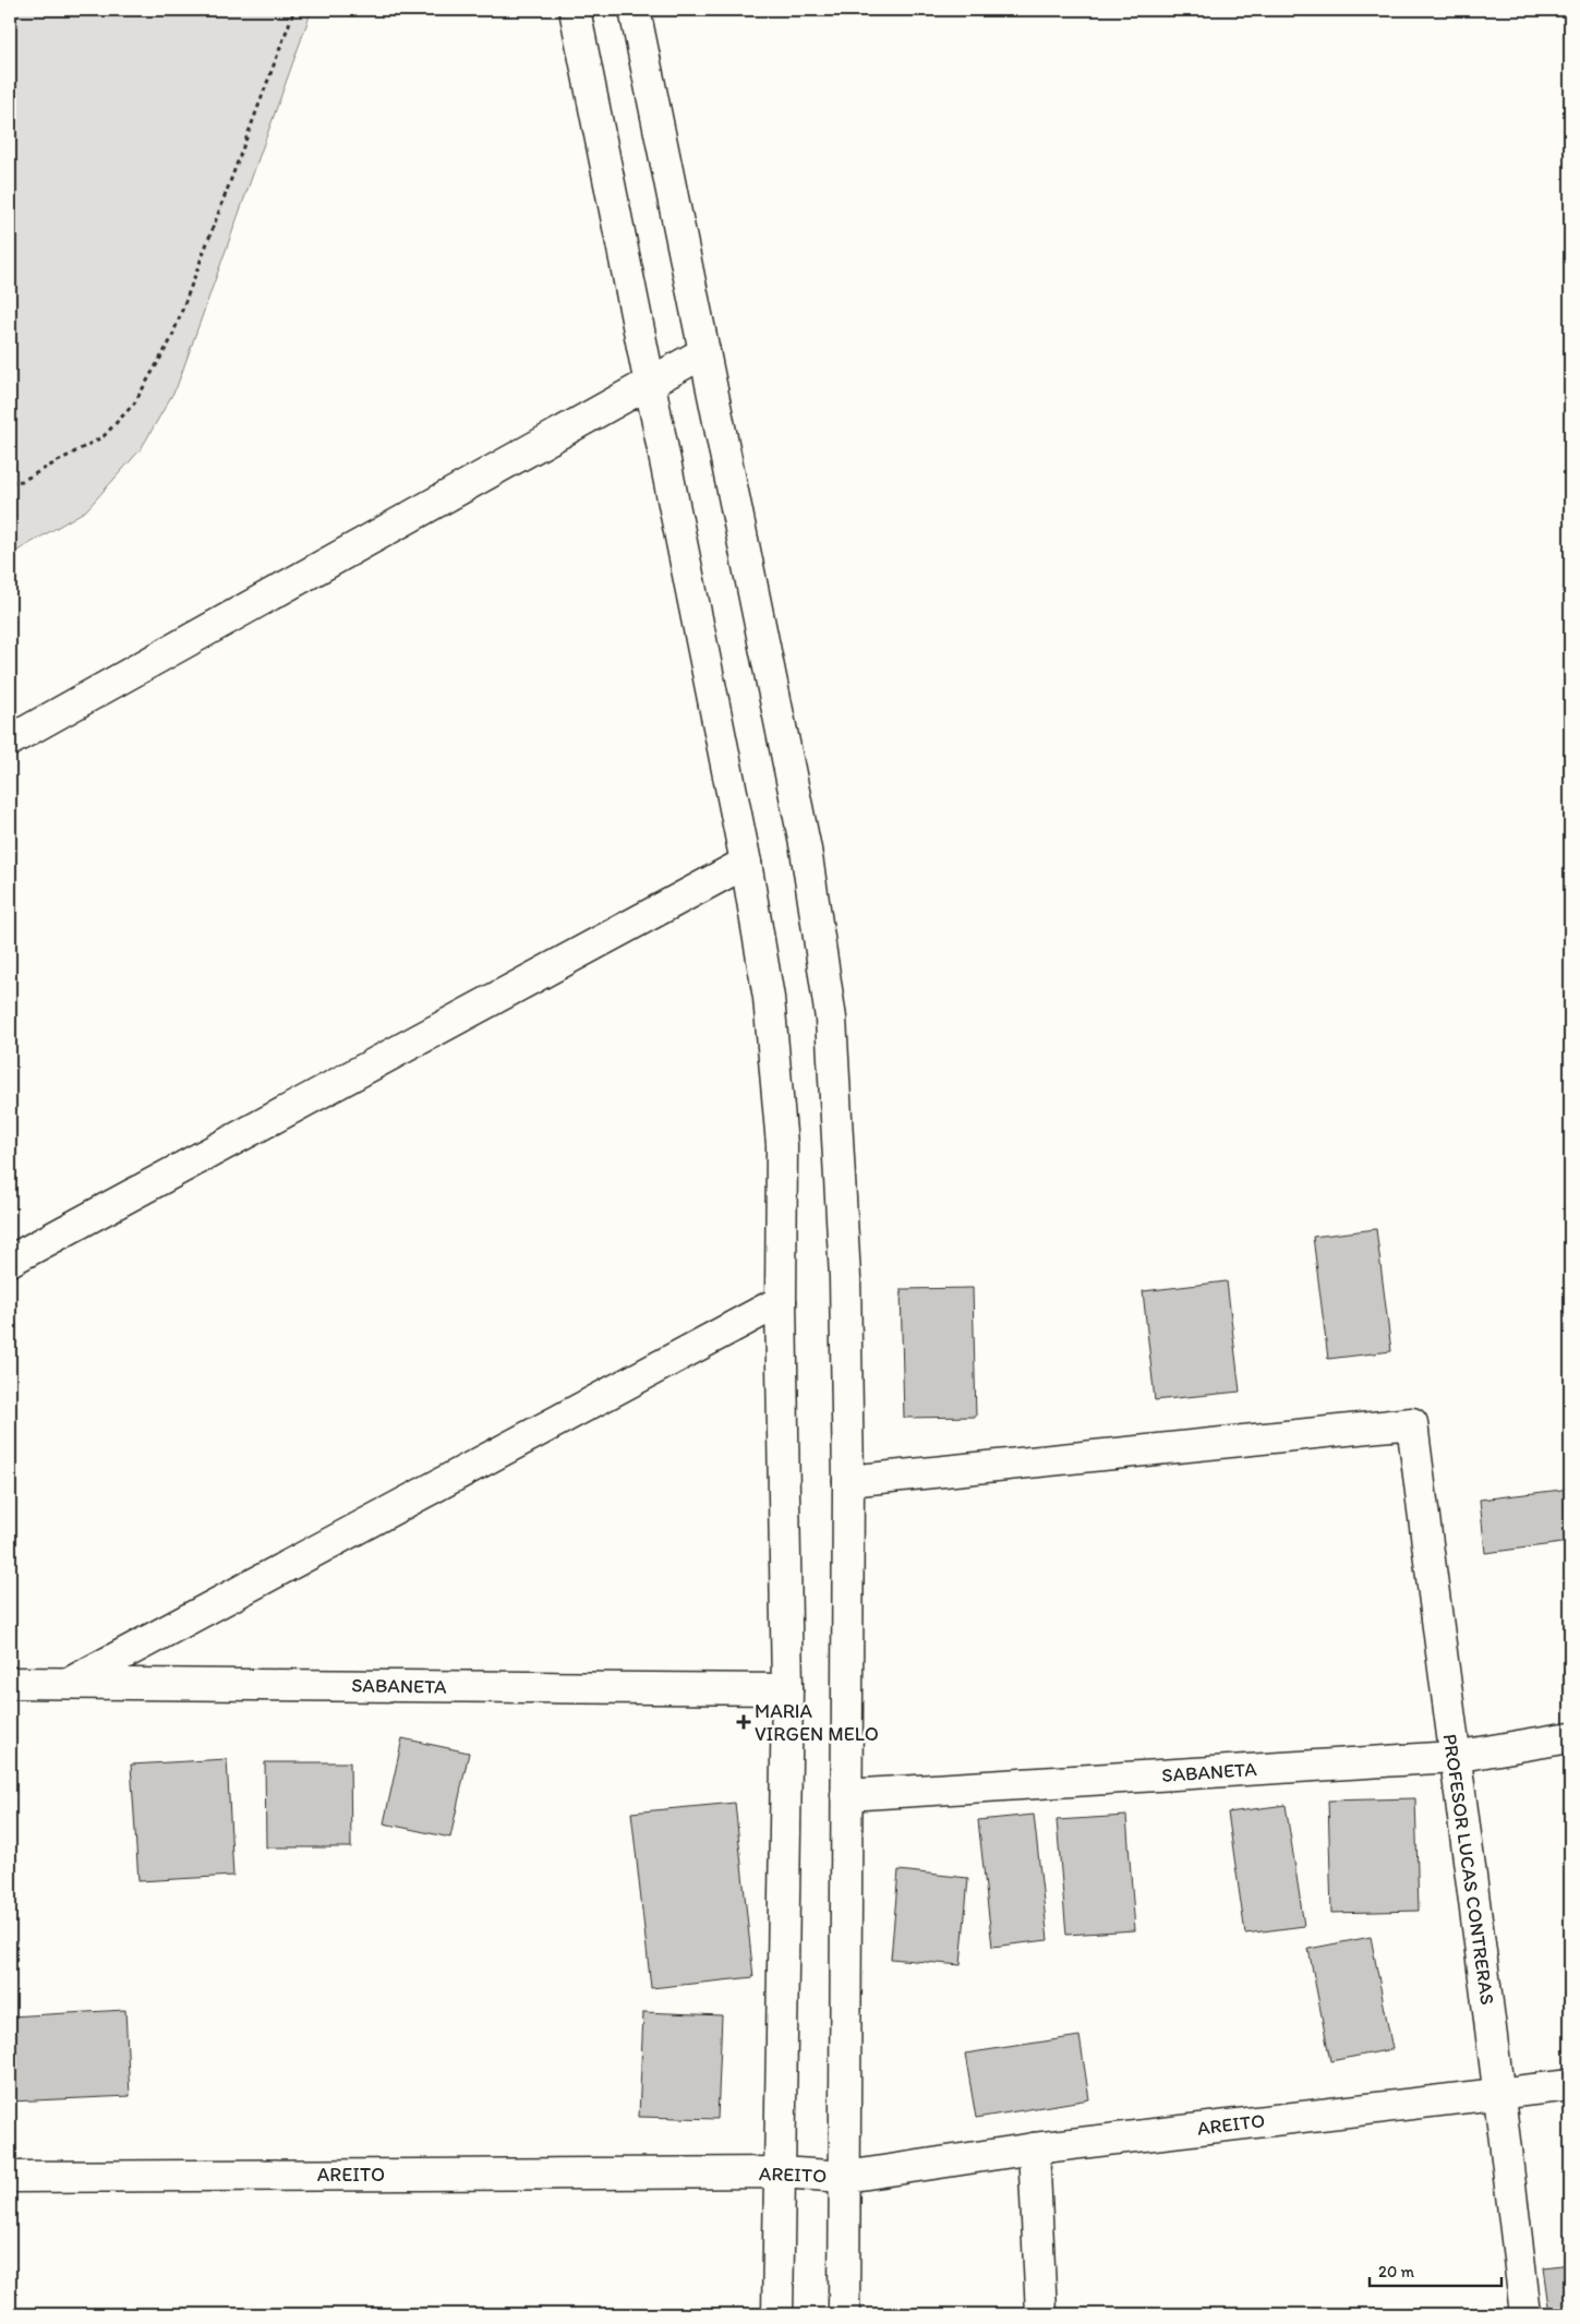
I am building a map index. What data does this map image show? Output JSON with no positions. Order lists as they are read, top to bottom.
{
  "streets": {
    "street": ["SABANETA", "PROFESOR LUCAS CONTRERAS", "AREITO"]
  },
  "crossings": [
    ["SABANETA", "PROFESOR LUCAS CONTRERAS"],
    ["PROFESOR LUCAS CONTRERAS", "AREITO"]
  ],
  "places": {
    "health": ["MARIA VIRGEN MELO"]
  },
  "scale_bar": "20 m"
}
